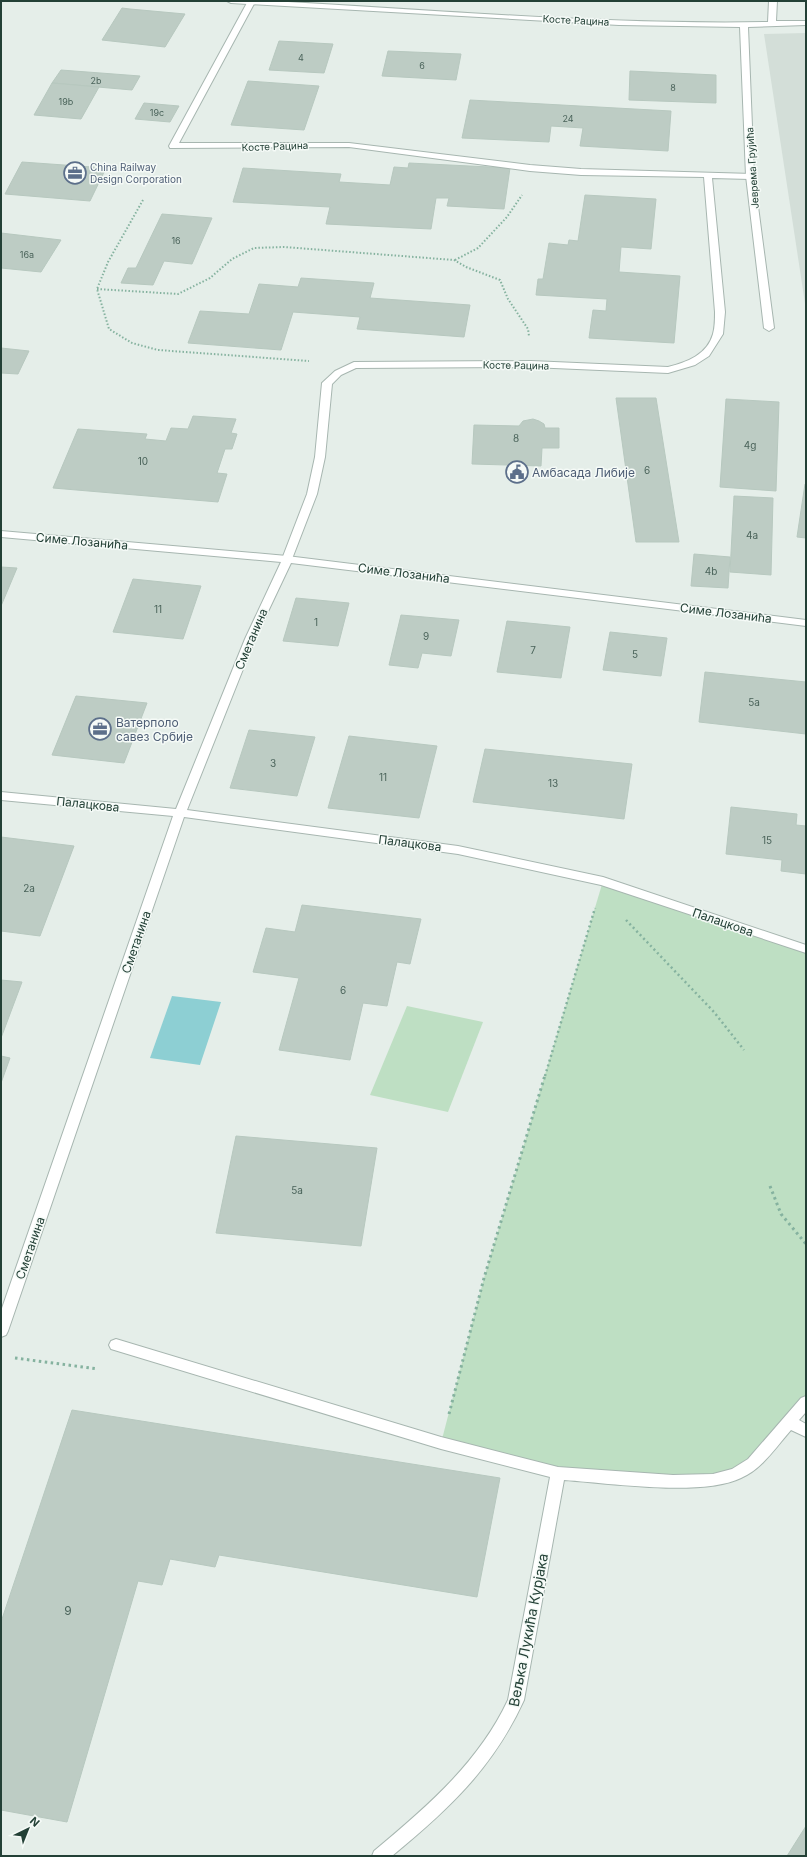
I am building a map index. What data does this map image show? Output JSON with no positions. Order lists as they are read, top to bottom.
{
  "streets": {
    "street": [
      "Косте Рацина",
      "Јеврема Грујића",
      "Симе Лозанића",
      "Сметанина",
      "Палацкова",
      "Вељка Лукића Курјака"
    ]
  },
  "crossings": [
    ["Косте Рацина", "Јеврема Грујића"],
    ["Симе Лозанића", "Сметанина"],
    ["Сметанина", "Палацкова"]
  ],
  "places": {
    "office": ["China Railway Design Corporation", "Ватерполо савез Србије"],
    "public building": ["Амбасада Либије"]
  },
  "house_numbers": [
    "4",
    "6",
    "2b",
    "8",
    "19b",
    "19c",
    "24",
    "16",
    "16a",
    "8",
    "4g",
    "10",
    "6",
    "4a",
    "4b",
    "11",
    "1",
    "9",
    "7",
    "5",
    "5a",
    "3",
    "11",
    "13",
    "15",
    "2a",
    "6",
    "5a",
    "9"
  ],
  "north": "top right"
}
